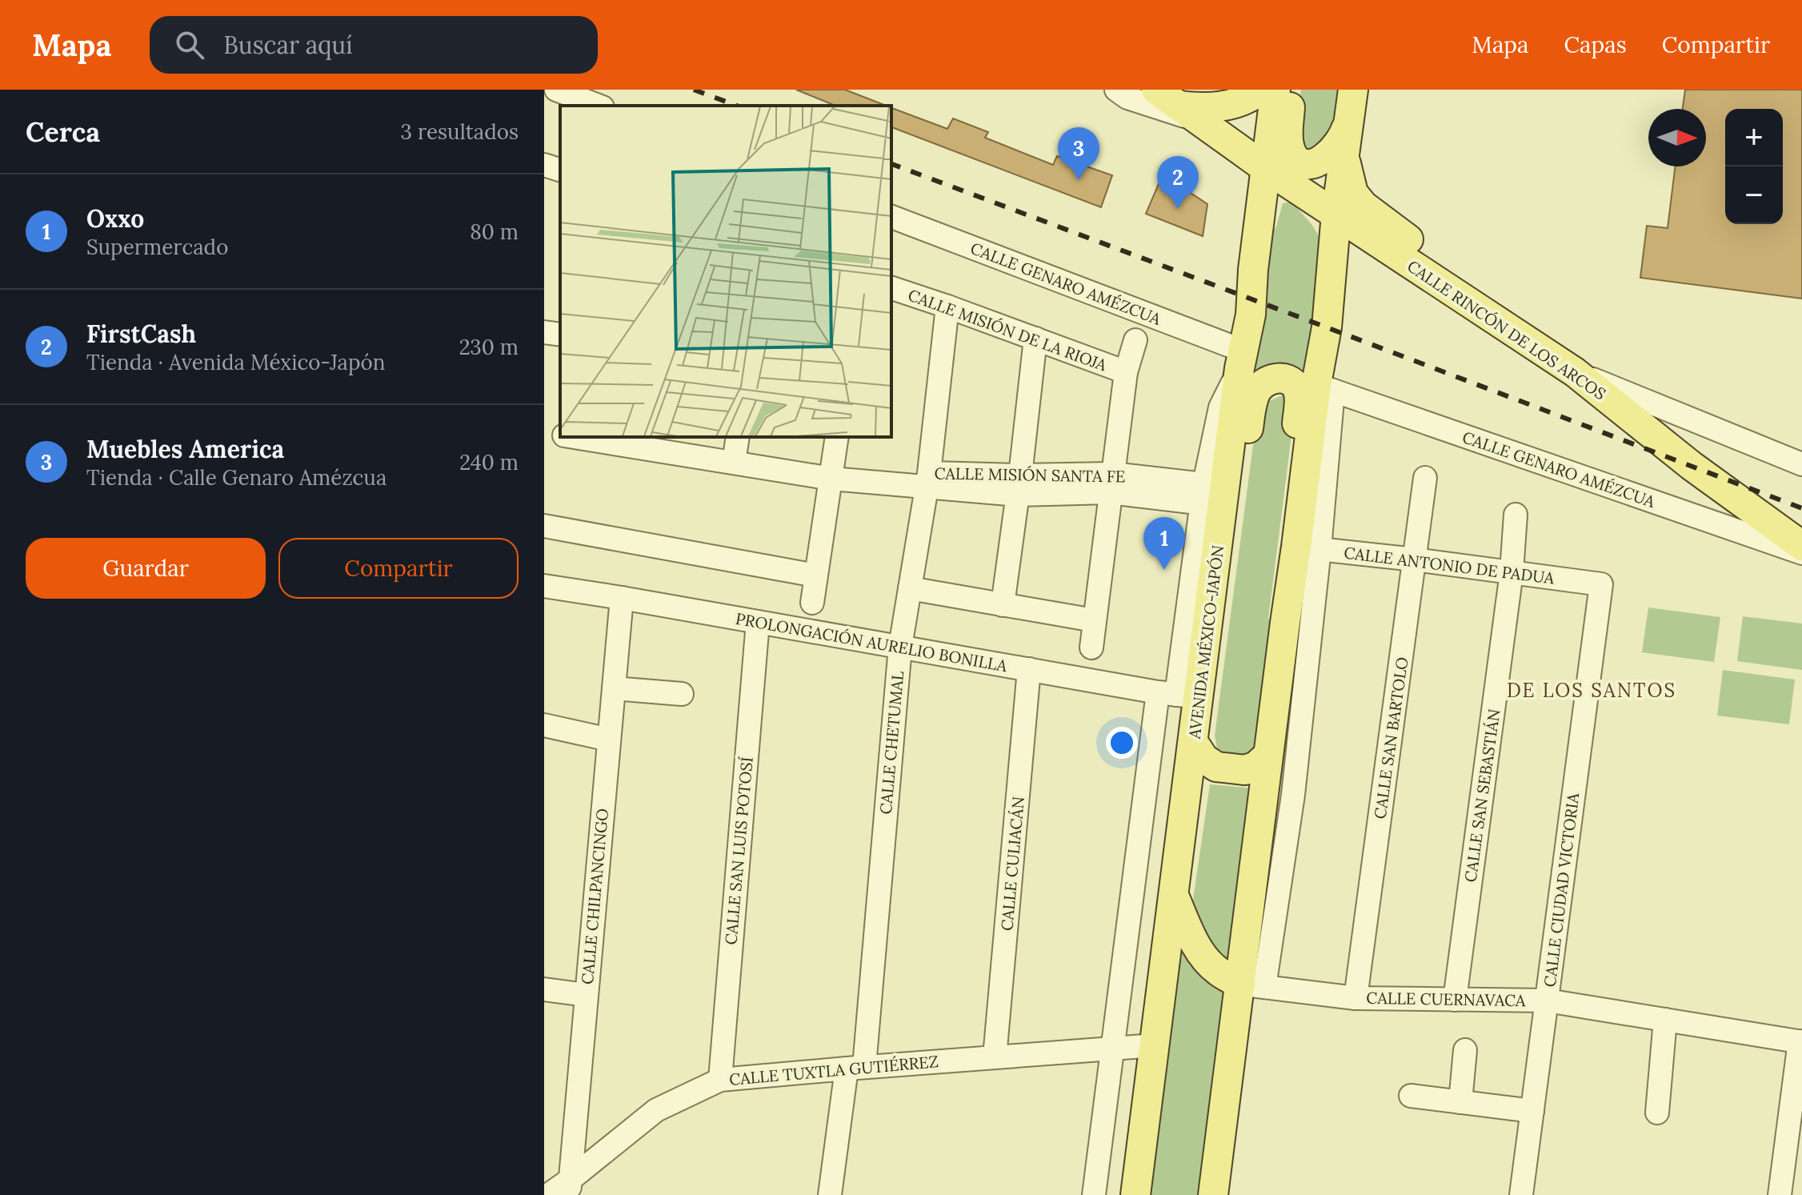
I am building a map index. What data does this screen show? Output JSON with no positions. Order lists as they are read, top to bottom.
{
  "streets": {
    "main road": ["CALLE RINCÓN DE LOS ARCOS", "AVENIDA MÉXICO-JAPÓN"],
    "street": [
      "CALLE GENARO AMÉZCUA",
      "CALLE MISIÓN DE LA RIOJA",
      "CALLE MISIÓN SANTA FE",
      "CALLE ANTONIO DE PADUA",
      "PROLONGACIÓN AURELIO BONILLA",
      "CALLE SAN BARTOLO",
      "CALLE CHETUMAL",
      "CALLE SAN SEBASTIÁN",
      "CALLE SAN LUIS POTOSÍ",
      "CALLE CULIACÁN",
      "CALLE CIUDAD VICTORIA",
      "CALLE CHILPANCINGO",
      "CALLE CUERNAVACA",
      "CALLE TUXTLA GUTIÉRREZ"
    ]
  },
  "crossings": [
    ["CALLE GENARO AMÉZCUA", "AVENIDA MÉXICO-JAPÓN"],
    ["CALLE MISIÓN DE LA RIOJA", "CALLE CHETUMAL"],
    ["CALLE RINCÓN DE LOS ARCOS", "AVENIDA MÉXICO-JAPÓN"],
    ["CALLE MISIÓN SANTA FE", "AVENIDA MÉXICO-JAPÓN"],
    ["CALLE MISIÓN SANTA FE", "CALLE CHETUMAL"],
    ["CALLE ANTONIO DE PADUA", "CALLE SAN BARTOLO"],
    ["CALLE ANTONIO DE PADUA", "CALLE SAN SEBASTIÁN"],
    ["CALLE ANTONIO DE PADUA", "CALLE CIUDAD VICTORIA"],
    ["PROLONGACIÓN AURELIO BONILLA", "AVENIDA MÉXICO-JAPÓN"],
    ["PROLONGACIÓN AURELIO BONILLA", "CALLE CHETUMAL"],
    ["PROLONGACIÓN AURELIO BONILLA", "CALLE SAN LUIS POTOSÍ"],
    ["PROLONGACIÓN AURELIO BONILLA", "CALLE CULIACÁN"],
    ["PROLONGACIÓN AURELIO BONILLA", "CALLE CHILPANCINGO"],
    ["AVENIDA MÉXICO-JAPÓN", "CALLE TUXTLA GUTIÉRREZ"],
    ["CALLE SAN BARTOLO", "CALLE CUERNAVACA"],
    ["CALLE CHETUMAL", "CALLE TUXTLA GUTIÉRREZ"],
    ["CALLE SAN SEBASTIÁN", "CALLE CUERNAVACA"],
    ["CALLE SAN LUIS POTOSÍ", "CALLE TUXTLA GUTIÉRREZ"],
    ["CALLE CULIACÁN", "CALLE TUXTLA GUTIÉRREZ"],
    ["CALLE CIUDAD VICTORIA", "CALLE CUERNAVACA"],
    ["CALLE CHILPANCINGO", "CALLE TUXTLA GUTIÉRREZ"]
  ],
  "districts": ["DE LOS SANTOS"],
  "north": "right",
  "page": {
    "header": "Mapa",
    "search": "Buscar aquí",
    "nav": ["Mapa", "Capas", "Compartir"],
    "heading": ["Cerca", "3 resultados"],
    "map_buttons": ["+", "−"],
    "pins": ["3", "2", "1"],
    "list": [
      {
        "mark": "1",
        "name": "Oxxo",
        "note": "Supermercado",
        "value": "80 m"
      },
      {
        "mark": "2",
        "name": "FirstCash",
        "note": "Tienda · Avenida México-Japón",
        "value": "230 m"
      },
      {
        "mark": "3",
        "name": "Muebles America",
        "note": "Tienda · Calle Genaro Amézcua",
        "value": "240 m"
      }
    ],
    "buttons": ["Guardar", "Compartir"]
  }
}
